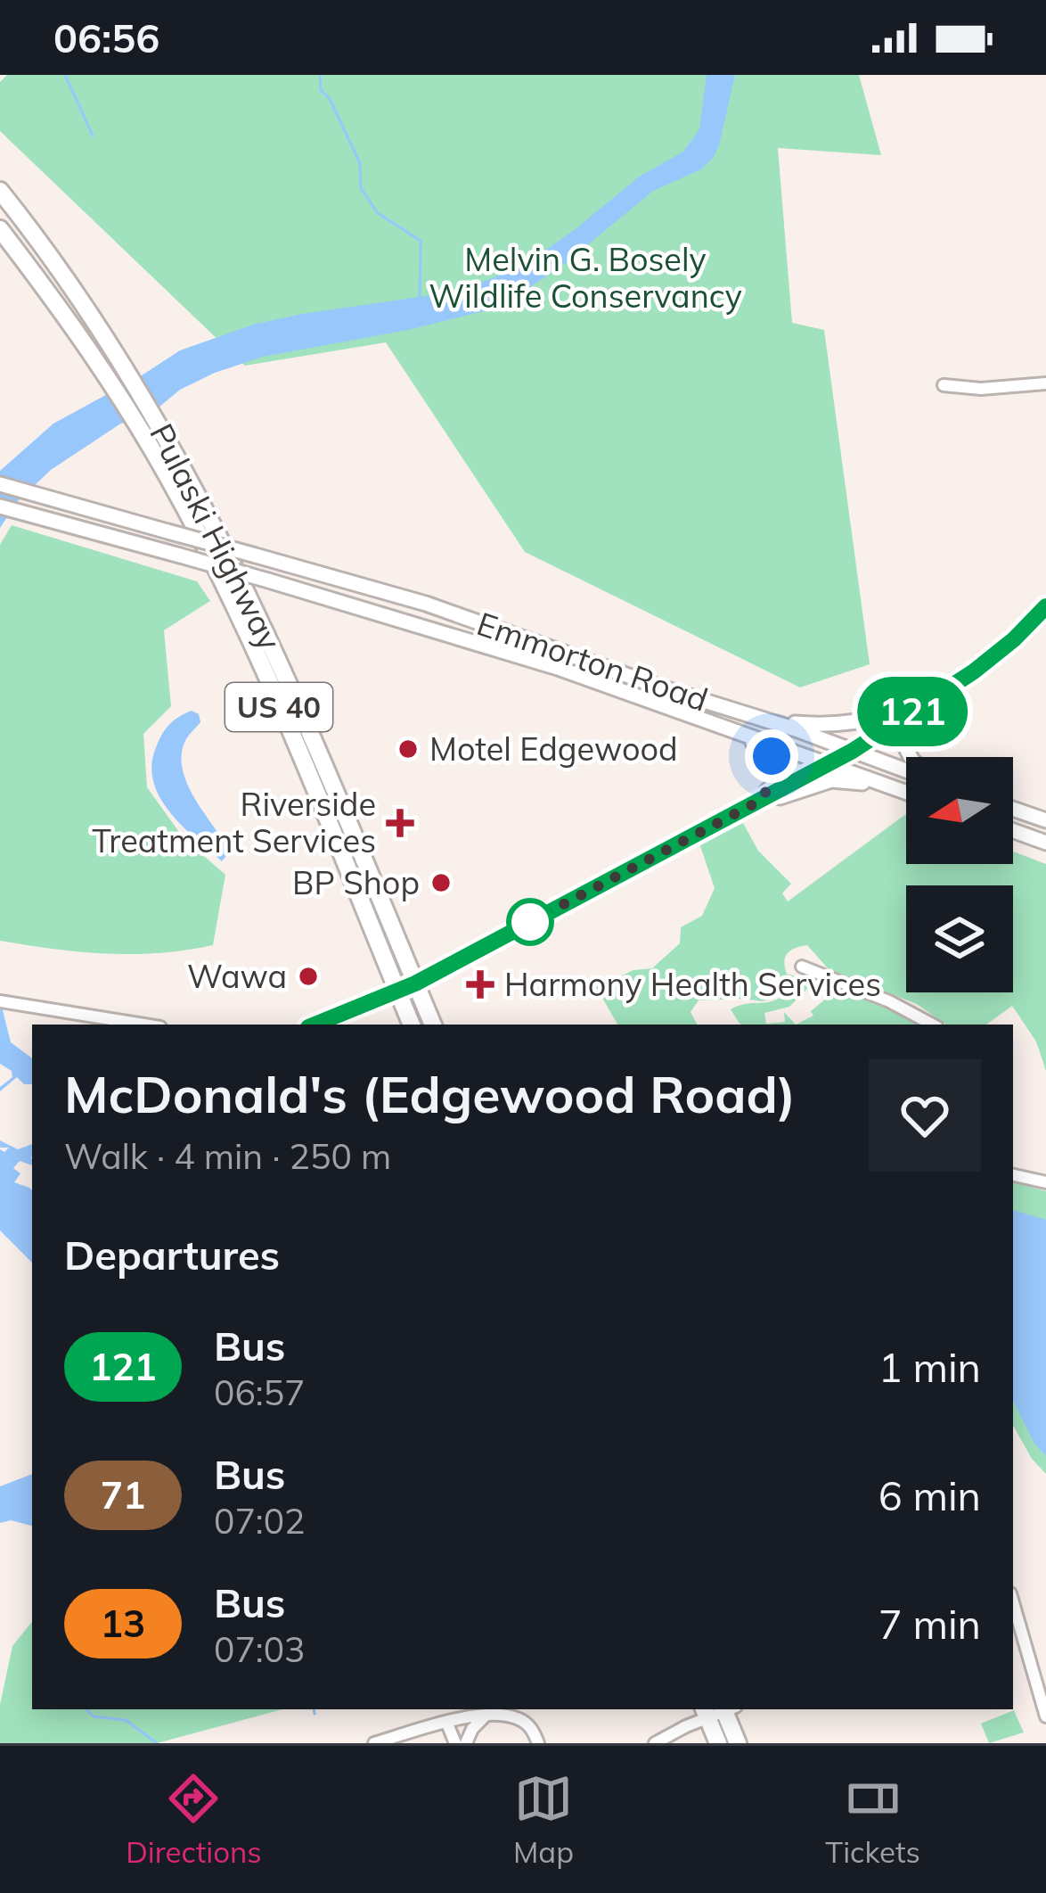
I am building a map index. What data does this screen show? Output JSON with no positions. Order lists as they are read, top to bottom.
{
  "streets": {
    "highway": ["Pulaski Highway", "US 40"],
    "main road": ["Emmorton Road"]
  },
  "parks": ["Melvin G. Bosely Wildlife Conservancy"],
  "places": {
    "other": ["Motel Edgewood", "BP Shop", "Wawa"],
    "health": ["Riverside Treatment Services", "Harmony Health Services"]
  },
  "lines": ["bus line 121"],
  "north": "left",
  "page": {
    "status": "06:56",
    "on_map": "121",
    "heading": [
      ["McDonald's (Edgewood Road)", "Walk · 4 min · 250 m"],
      "Departures"
    ],
    "list": [
      {
        "mark": "121",
        "name": "Bus",
        "note": "06:57",
        "value": "1 min"
      },
      {
        "mark": "71",
        "name": "Bus",
        "note": "07:02",
        "value": "6 min"
      },
      {
        "mark": "13",
        "name": "Bus",
        "note": "07:03",
        "value": "7 min"
      }
    ],
    "tabs": ["Directions", "Map", "Tickets"]
  }
}
